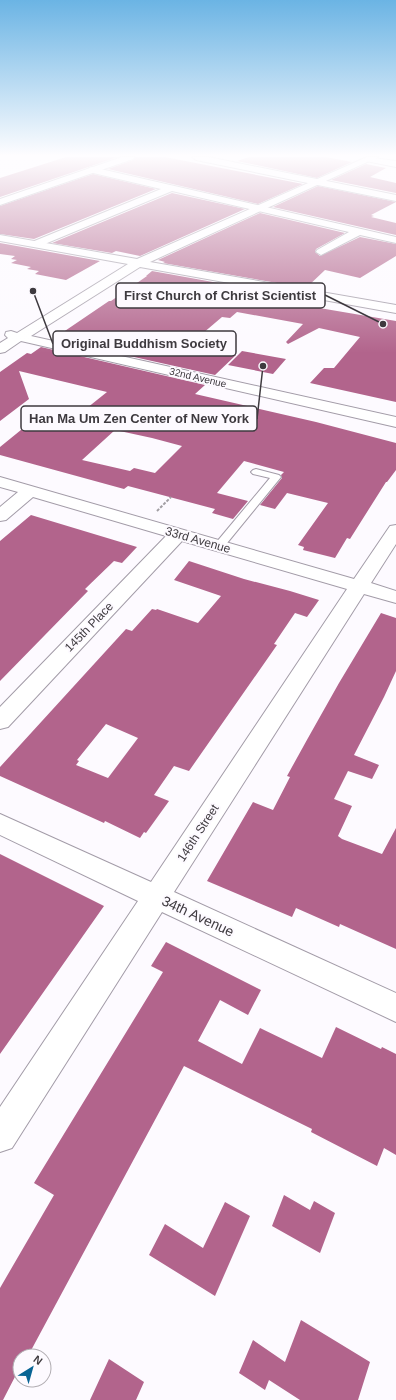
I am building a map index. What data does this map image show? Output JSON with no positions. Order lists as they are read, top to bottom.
{
  "streets": {
    "street": [
      "32nd Avenue",
      "33rd Avenue",
      "145th Place",
      "146th Street",
      "34th Avenue"
    ]
  },
  "crossings": [
    ["33rd Avenue", "145th Place"],
    ["33rd Avenue", "146th Street"],
    ["146th Street", "34th Avenue"]
  ],
  "places": ["Original Buddhism Society", "First Church of Christ Scientist", "Han Ma Um Zen Center of New York"],
  "north": "top right"
}
